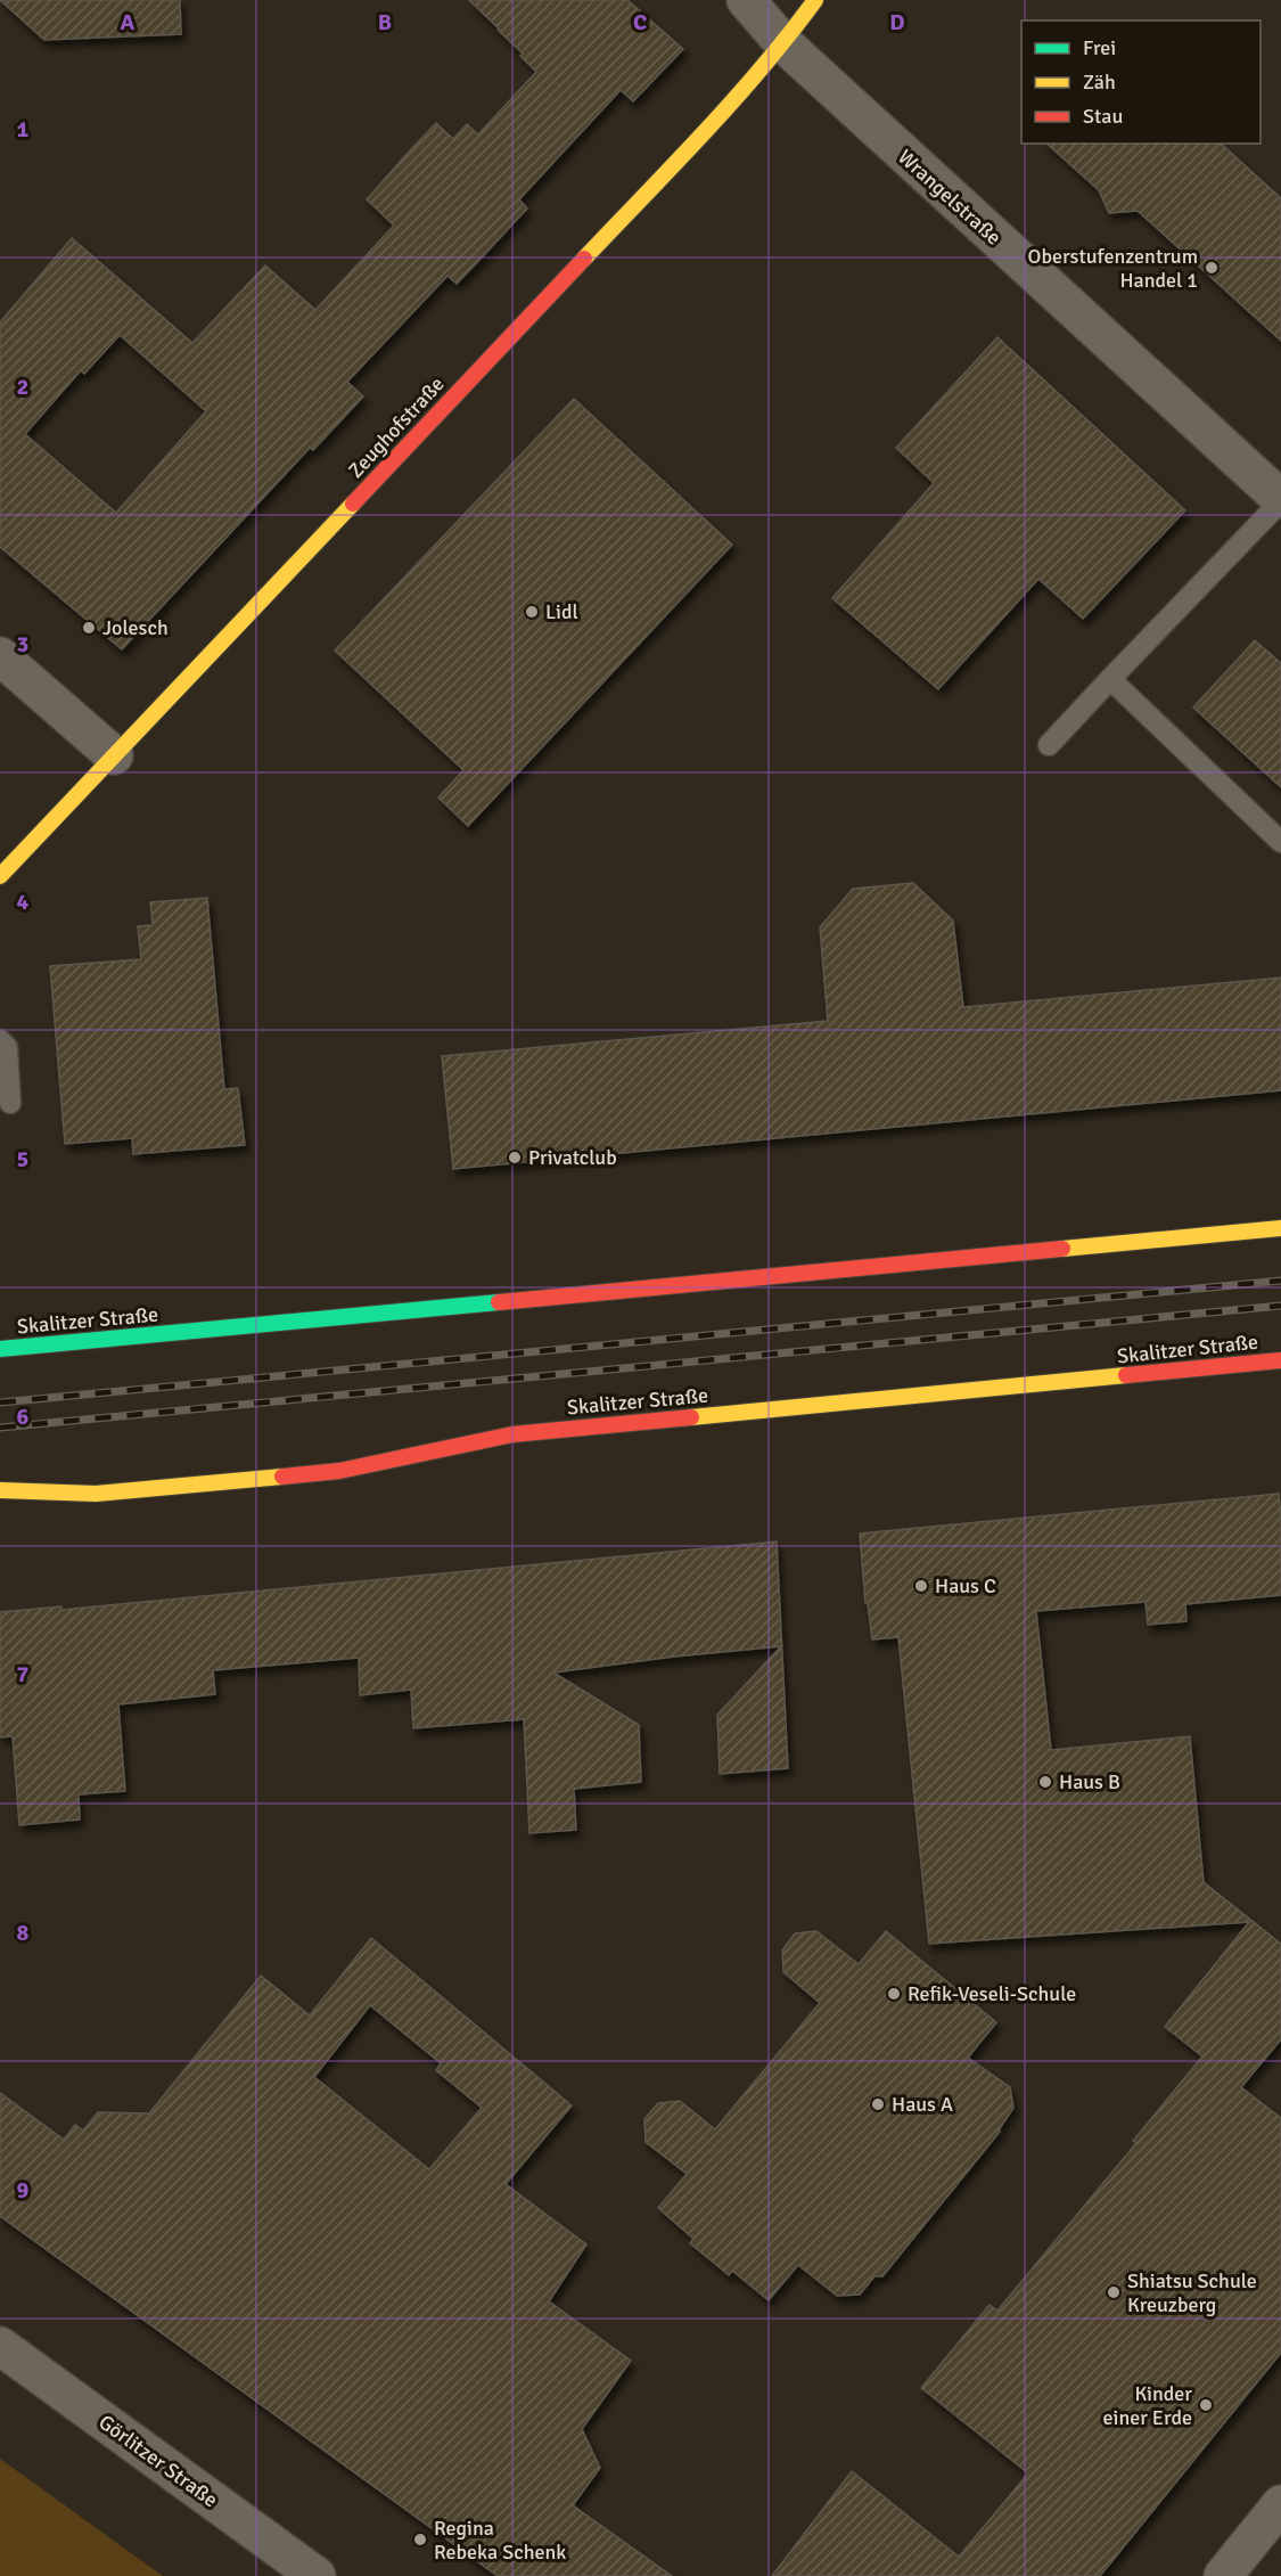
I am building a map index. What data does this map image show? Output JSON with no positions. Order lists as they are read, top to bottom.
{
  "streets": {
    "main road": ["Zeughofstraße", "Skalitzer Straße"],
    "street": ["Wrangelstraße", "Görlitzer Straße"]
  },
  "crossings": [
    ["Wrangelstraße", "Zeughofstraße"]
  ],
  "places": [
    "Oberstufenzentrum Handel 1",
    "Lidl",
    "Jolesch",
    "Privatclub",
    "Haus C",
    "Haus B",
    "Refik-Veseli-Schule",
    "Haus A",
    "Shiatsu Schule Kreuzberg",
    "Kinder einer Erde",
    "Regina Rebeka Schenk"
  ],
  "legend": ["Frei", "Zäh", "Stau"],
  "grid": {
    "columns": [
      "A",
      "B",
      "C",
      "D"
    ],
    "rows": [
      "1",
      "2",
      "3",
      "4",
      "5",
      "6",
      "7",
      "8",
      "9"
    ]
  }
}
